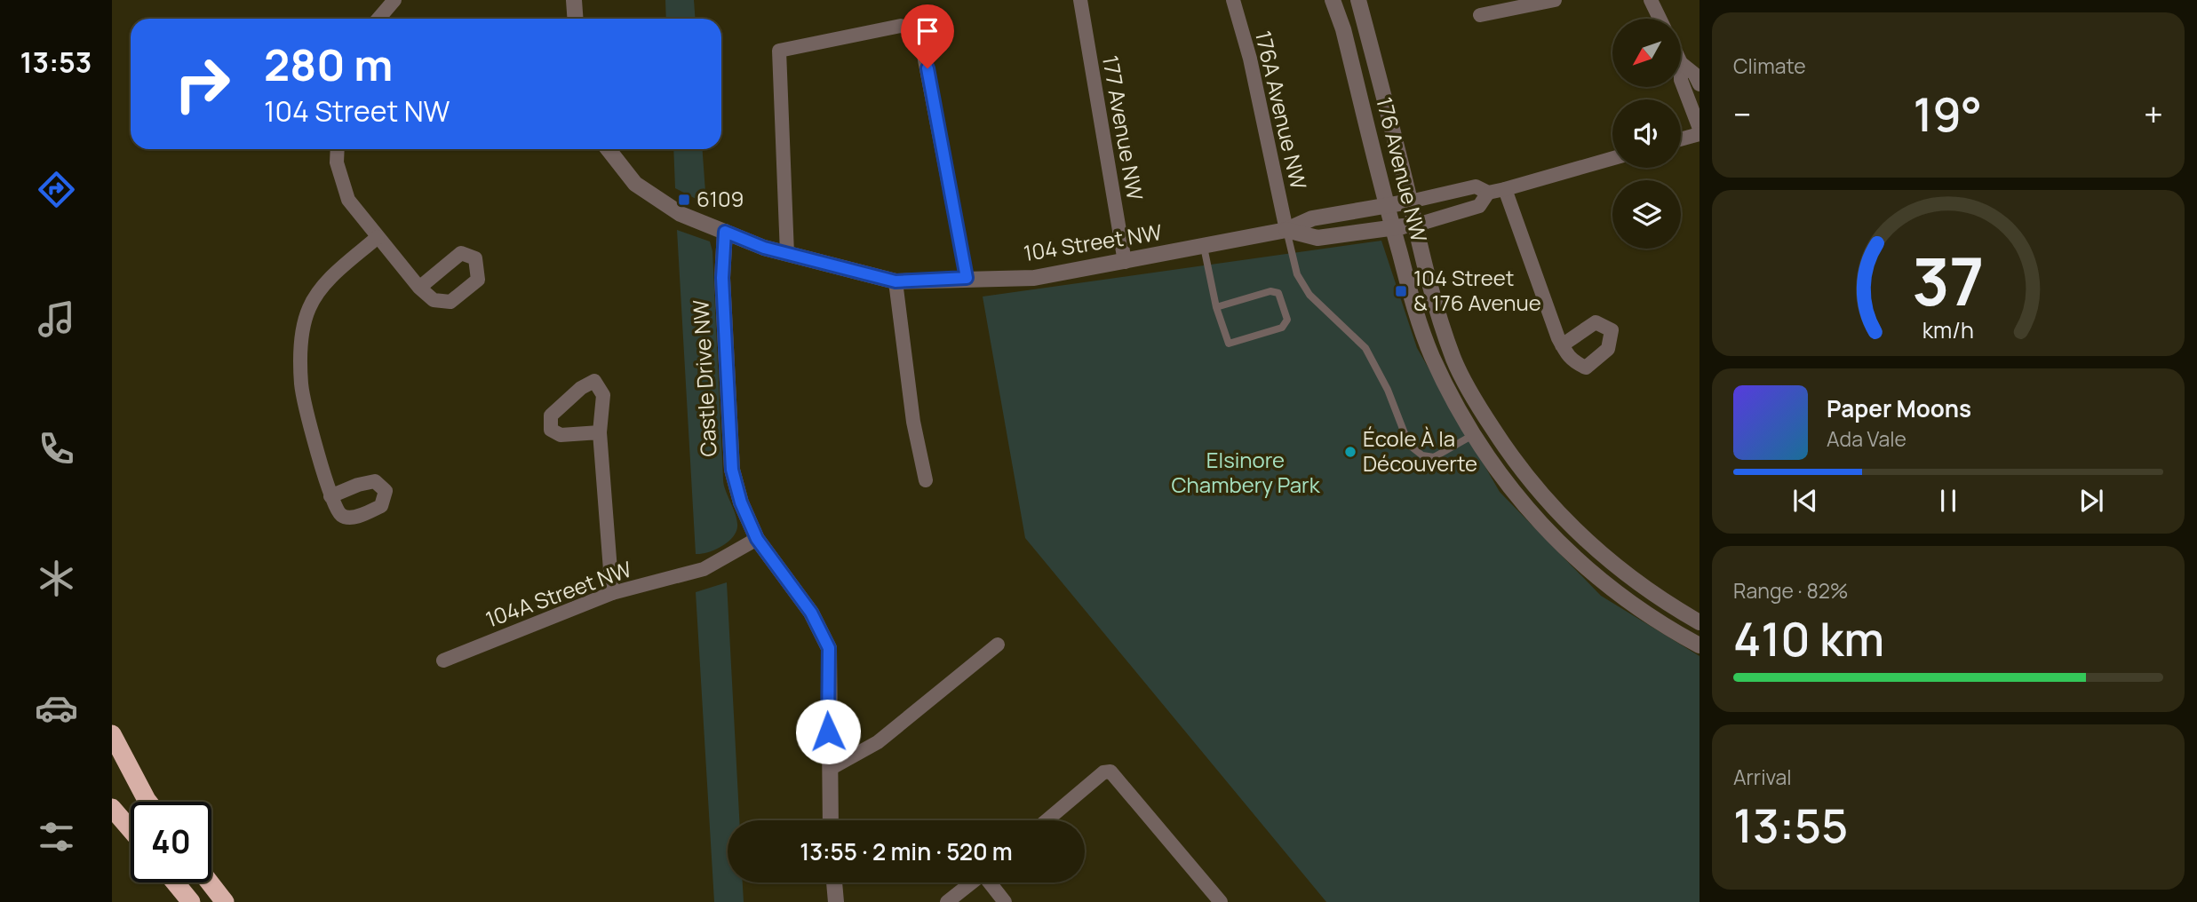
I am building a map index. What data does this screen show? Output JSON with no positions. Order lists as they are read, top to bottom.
{
  "streets": {
    "street": [
      "176A Avenue NW",
      "177 Avenue NW",
      "176 Avenue NW",
      "104 Street NW",
      "Castle Drive NW",
      "104A Street NW"
    ]
  },
  "crossings": [
    ["176A Avenue NW", "104 Street NW"],
    ["177 Avenue NW", "104 Street NW"],
    ["176 Avenue NW", "104 Street NW"],
    ["104 Street NW", "Castle Drive NW"],
    ["Castle Drive NW", "104A Street NW"]
  ],
  "parks": ["Elsinore Chambery Park"],
  "places": {
    "transit": ["6109", "104 Street & 176 Avenue"],
    "other": ["École À la Découverte"]
  },
  "north": "bottom left",
  "page": {
    "tabs": "13:53",
    "tile": [
      "Climate",
      ["Range · 82%", "410 km"],
      ["Arrival", "13:55"]
    ],
    "turn": ["280 m", "104 Street NW"],
    "heat": ["−", "19°", "+"],
    "song": ["Paper Moons", "Ada Vale"],
    "limit": "40",
    "trip": "13:55 · 2 min · 520 m",
    "gauge": ["37", "km/h"]
  }
}
